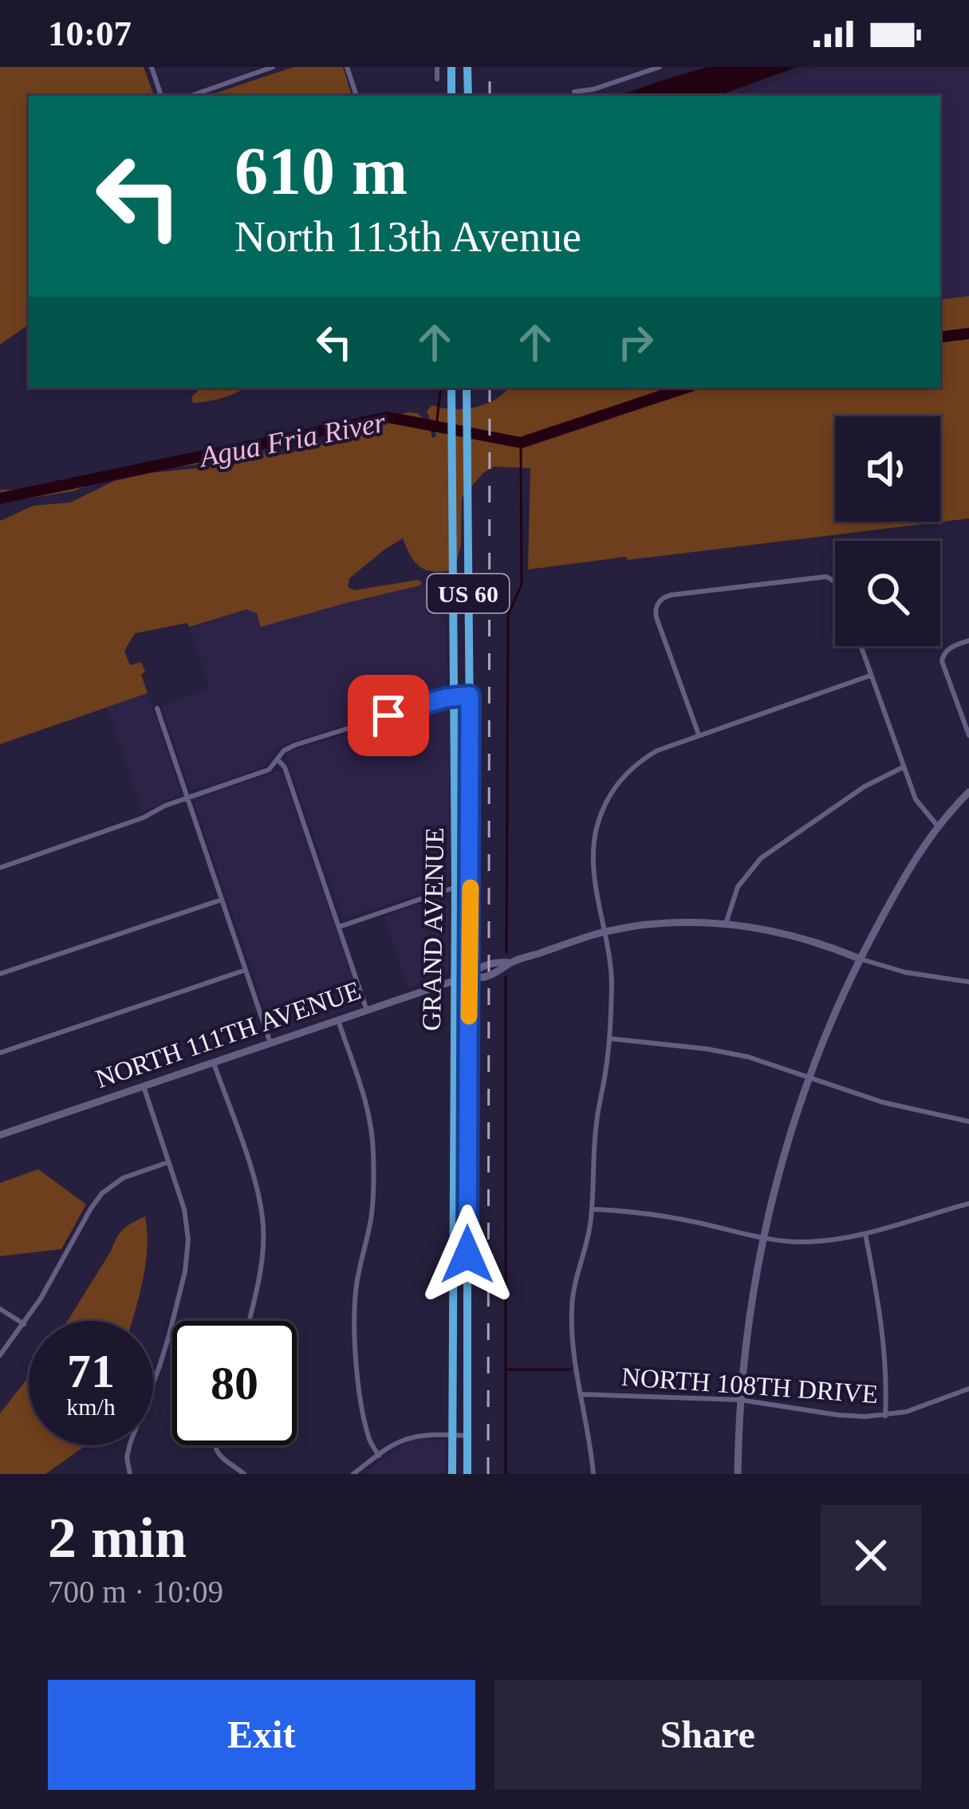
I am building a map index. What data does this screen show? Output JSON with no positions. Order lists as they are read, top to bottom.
{
  "streets": {
    "highway": ["US 60", "GRAND AVENUE"],
    "street": ["NORTH 111TH AVENUE", "NORTH 108TH DRIVE"]
  },
  "crossings": [
    ["GRAND AVENUE", "NORTH 111TH AVENUE"]
  ],
  "water": ["Agua Fria River"],
  "page": {
    "status": "10:07",
    "turn": ["610 m", "North 113th Avenue"],
    "speed": "71 km/h",
    "limit": "80",
    "heading": ["2 min", "700 m · 10:09"],
    "buttons": ["Exit", "Share"]
  }
}
